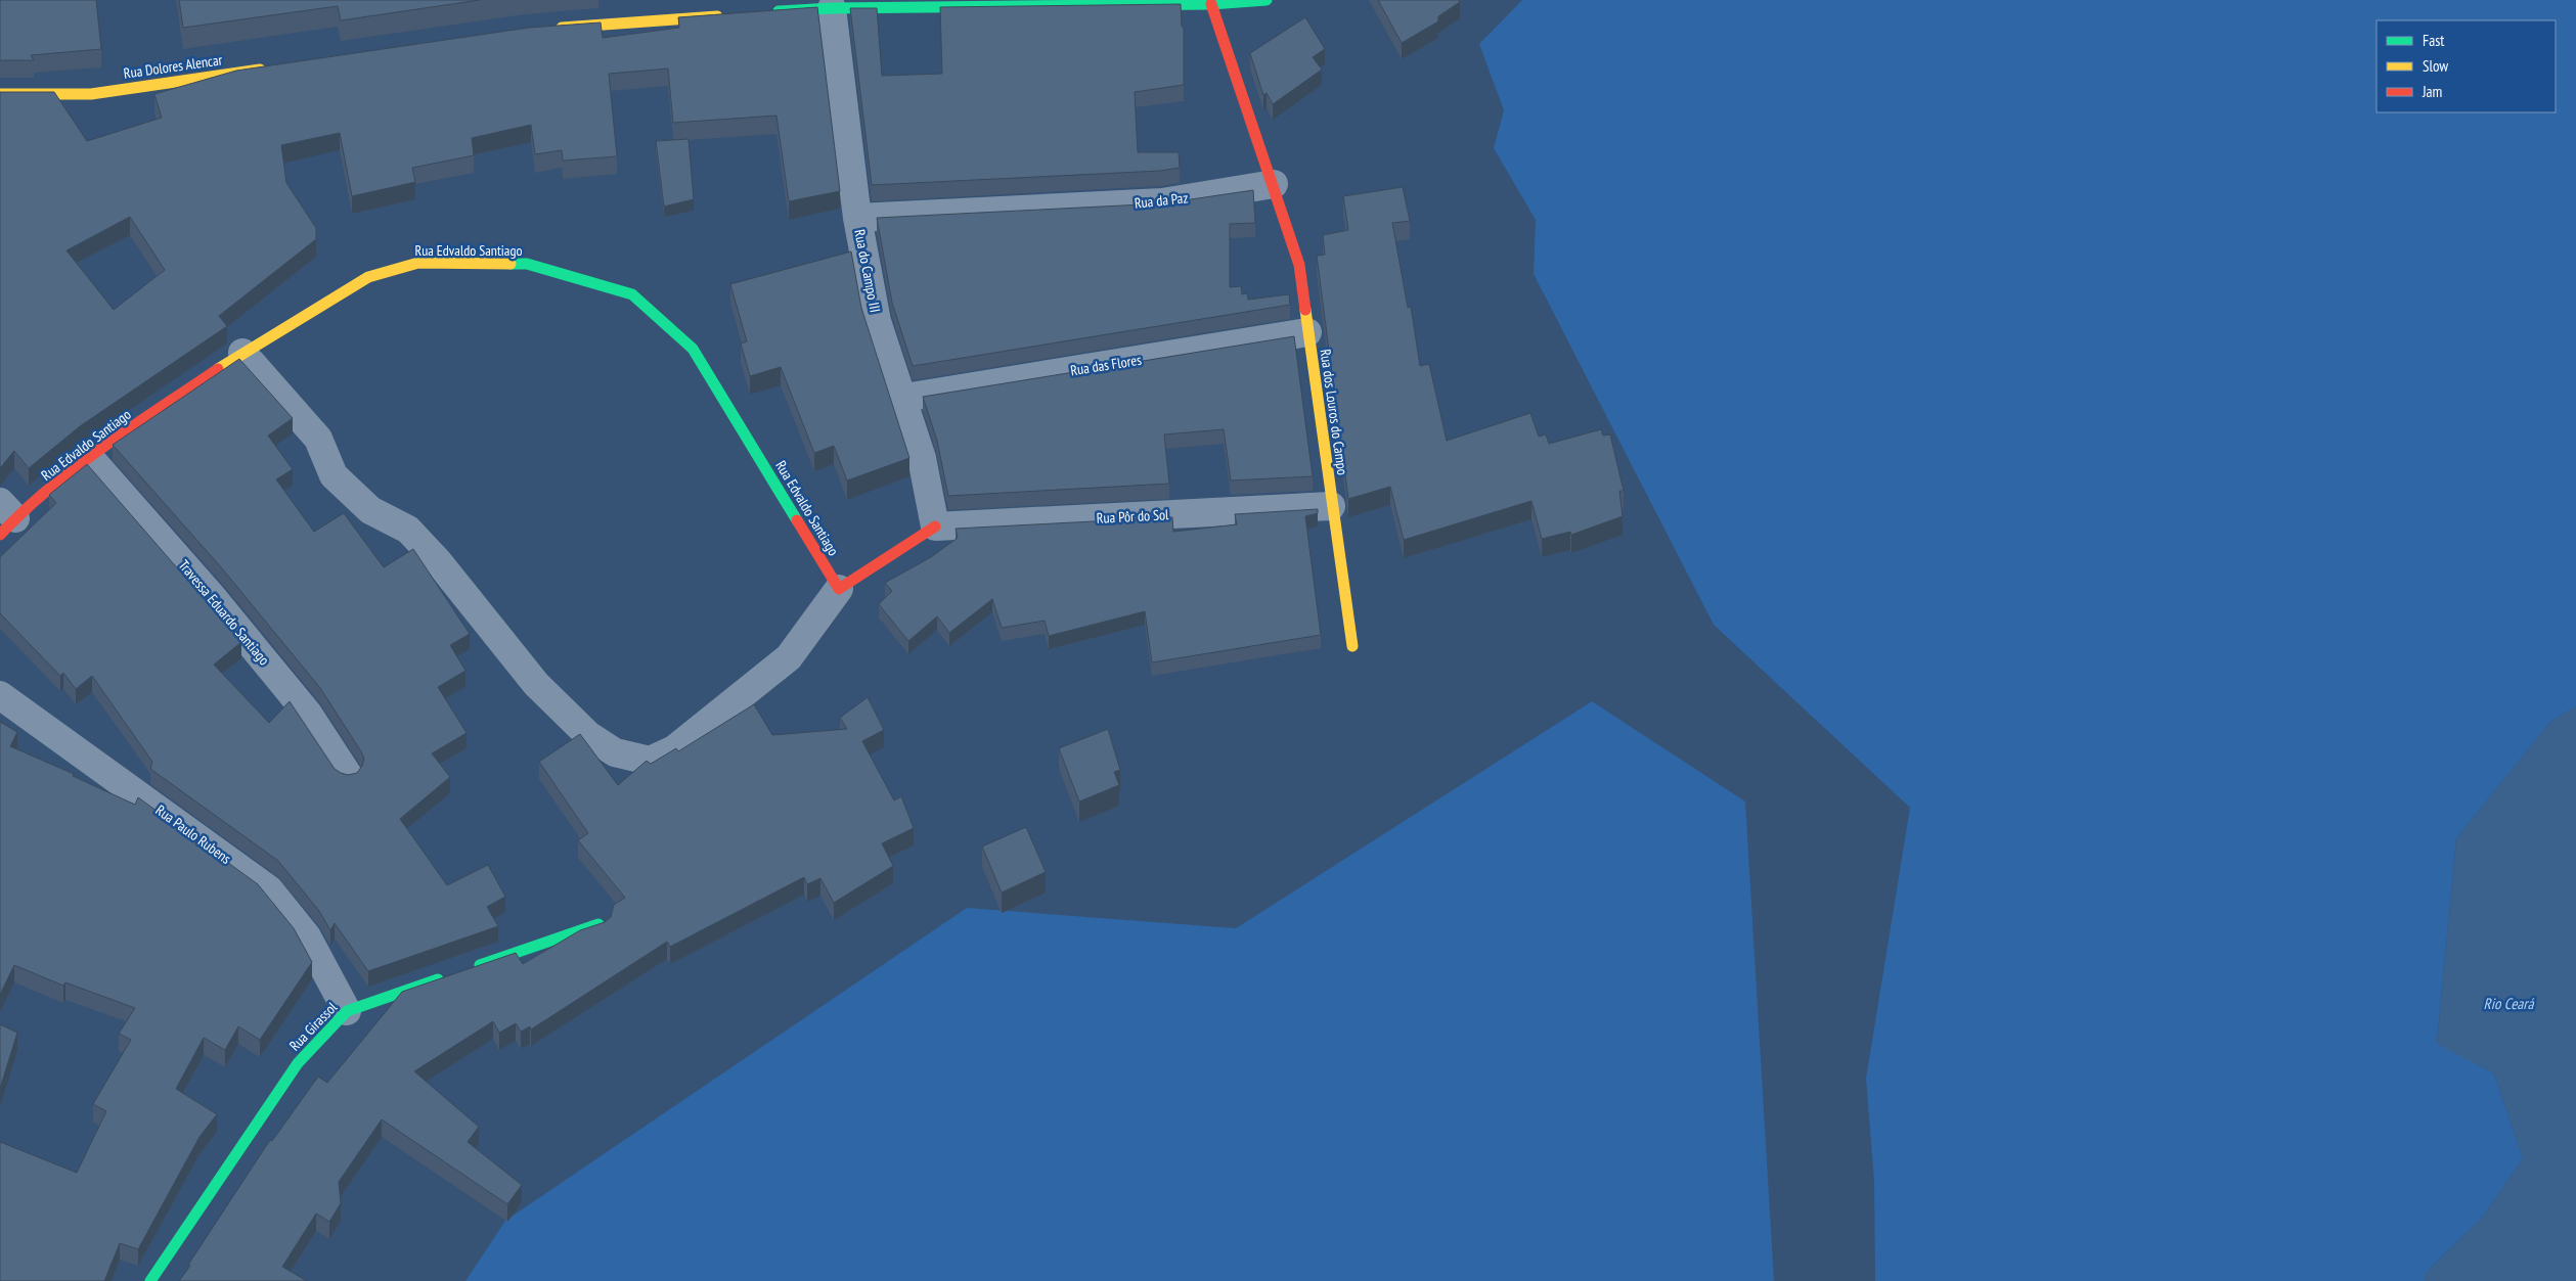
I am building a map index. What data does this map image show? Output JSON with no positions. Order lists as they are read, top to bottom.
{
  "streets": {
    "street": [
      "Rua Dolores Alencar",
      "Rua da Paz",
      "Rua Edvaldo Santiago",
      "Rua do Campo III",
      "Rua das Flores",
      "Rua dos Louros do Campo",
      "Rua Pôr do Sol",
      "Travessa Eduardo Santiago",
      "Rua Paulo Rubens",
      "Rua Girassol"
    ]
  },
  "crossings": [
    ["Rua da Paz", "Rua do Campo III"],
    ["Rua da Paz", "Rua dos Louros do Campo"],
    ["Rua Edvaldo Santiago", "Travessa Eduardo Santiago"],
    ["Rua do Campo III", "Rua das Flores"],
    ["Rua do Campo III", "Rua Pôr do Sol"],
    ["Rua das Flores", "Rua dos Louros do Campo"],
    ["Rua dos Louros do Campo", "Rua Pôr do Sol"],
    ["Rua Paulo Rubens", "Rua Girassol"]
  ],
  "water": ["Rio Ceará"],
  "legend": ["Fast", "Slow", "Jam"]
}
